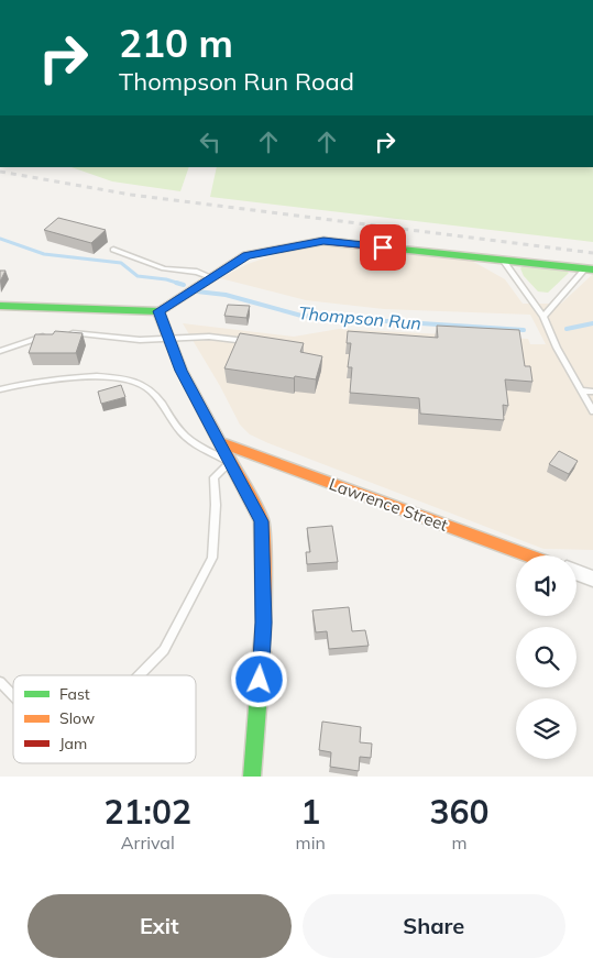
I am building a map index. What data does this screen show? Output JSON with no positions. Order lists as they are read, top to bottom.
{
  "streets": {
    "street": ["Lawrence Street"]
  },
  "water": ["Thompson Run"],
  "legend": ["Fast", "Slow", "Jam"],
  "page": {
    "turn": ["210 m", "Thompson Run Road"],
    "eta": [
      "21:02",
      "Arrival",
      "1",
      "min",
      "360",
      "m"
    ],
    "buttons": ["Exit", "Share"]
  }
}
